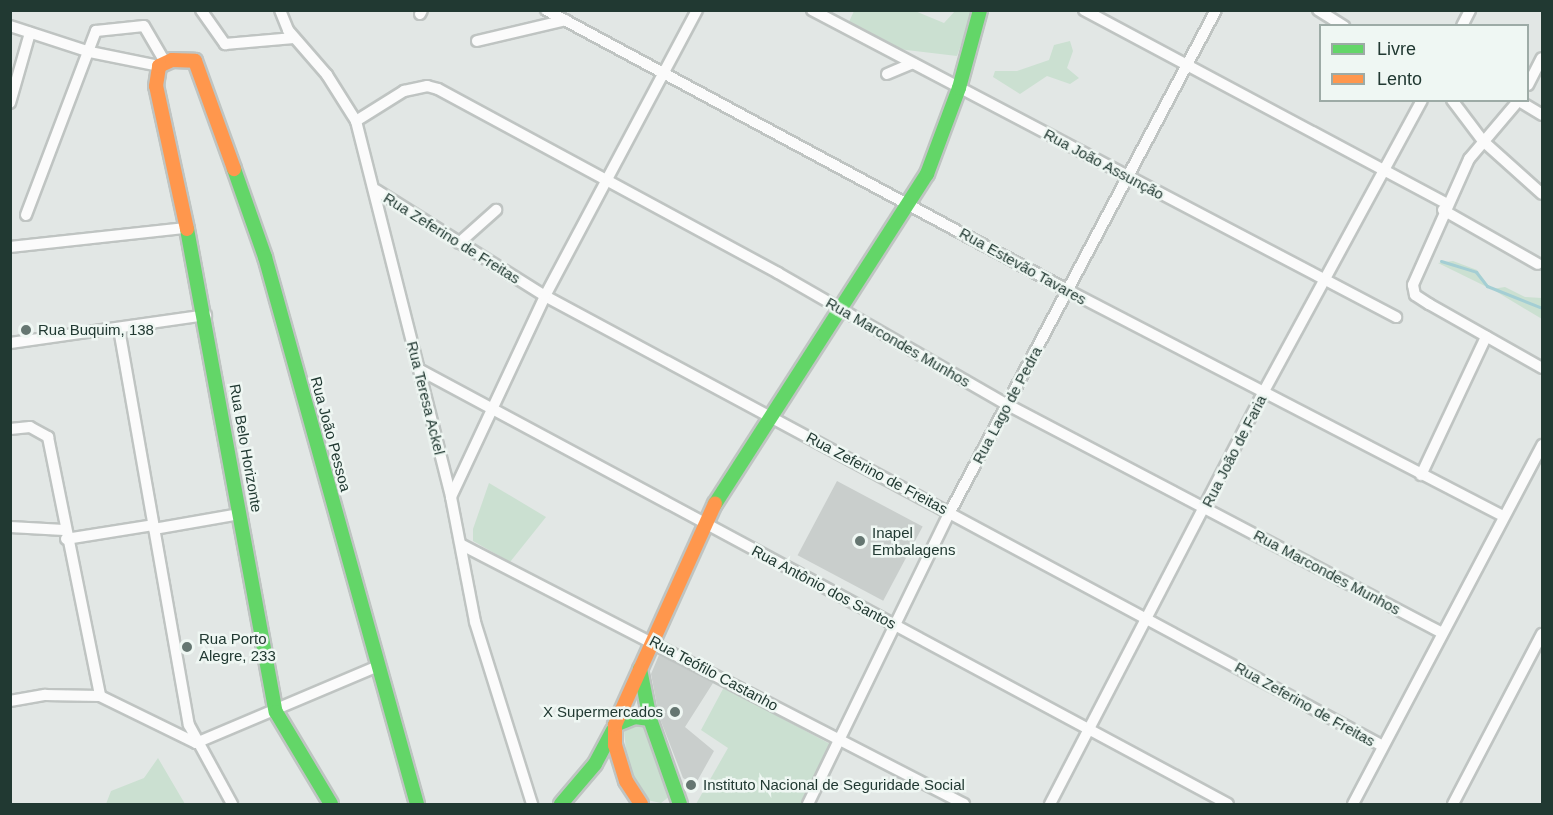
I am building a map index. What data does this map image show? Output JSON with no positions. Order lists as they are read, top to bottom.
{
  "streets": {
    "street": [
      "Rua João Assunção",
      "Rua Zeferino de Freitas",
      "Rua Estevão Tavares",
      "Rua Marcondes Munhos",
      "Rua Teresa Ackel",
      "Rua Lago de Pedra",
      "Rua João Pessoa",
      "Rua Belo Horizonte",
      "Rua João de Faria",
      "Rua Antônio dos Santos",
      "Rua Teófilo Castanho"
    ]
  },
  "crossings": [
    ["Rua João Assunção", "Rua Lago de Pedra"],
    ["Rua João Assunção", "Rua João de Faria"],
    ["Rua Zeferino de Freitas", "Rua Teresa Ackel"],
    ["Rua Zeferino de Freitas", "Rua Lago de Pedra"],
    ["Rua Zeferino de Freitas", "Rua João de Faria"],
    ["Rua Estevão Tavares", "Rua Lago de Pedra"],
    ["Rua Estevão Tavares", "Rua João de Faria"],
    ["Rua Marcondes Munhos", "Rua Teresa Ackel"],
    ["Rua Marcondes Munhos", "Rua Lago de Pedra"],
    ["Rua Marcondes Munhos", "Rua João de Faria"],
    ["Rua Teresa Ackel", "Rua Antônio dos Santos"],
    ["Rua Teresa Ackel", "Rua Teófilo Castanho"],
    ["Rua Lago de Pedra", "Rua Antônio dos Santos"],
    ["Rua Lago de Pedra", "Rua Teófilo Castanho"],
    ["Rua João Pessoa", "Rua Belo Horizonte"],
    ["Rua João de Faria", "Rua Antônio dos Santos"]
  ],
  "places": [
    "Rua Buquim, 138",
    "Inapel Embalagens",
    "Rua Porto Alegre, 233",
    "X Supermercados",
    "Instituto Nacional de Seguridade Social"
  ],
  "legend": ["Livre", "Lento"]
}
